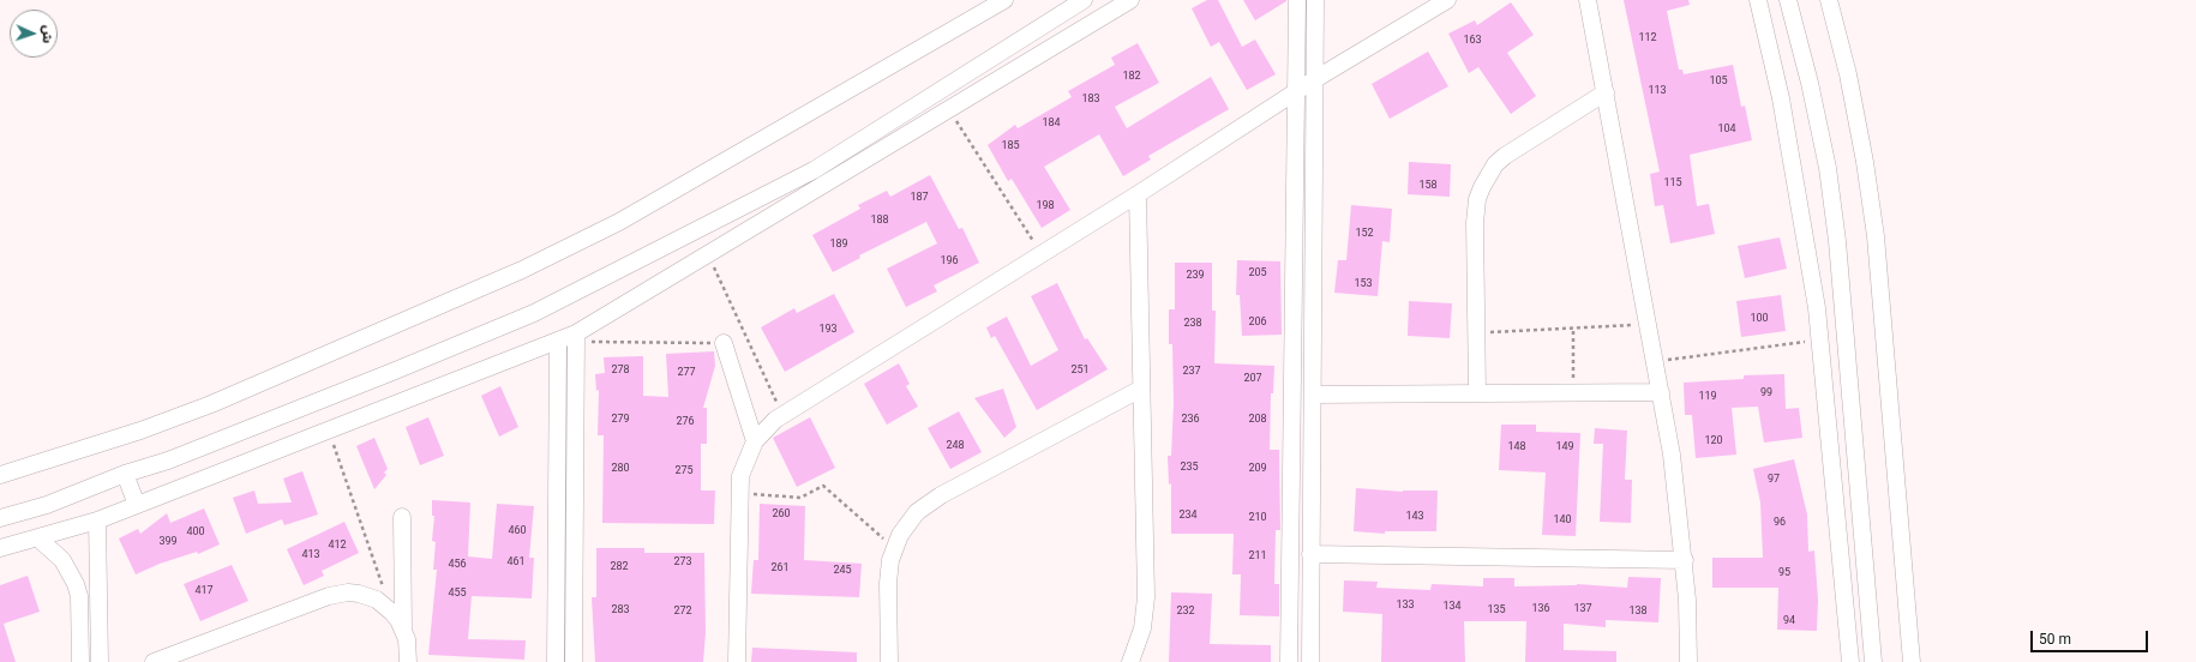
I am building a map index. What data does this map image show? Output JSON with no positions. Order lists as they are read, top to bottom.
{
  "house_numbers": [
    "112",
    "163",
    "182",
    "105",
    "113",
    "183",
    "184",
    "104",
    "185",
    "115",
    "158",
    "187",
    "198",
    "188",
    "152",
    "189",
    "196",
    "205",
    "239",
    "153",
    "100",
    "206",
    "238",
    "193",
    "278",
    "251",
    "237",
    "277",
    "207",
    "99",
    "119",
    "279",
    "236",
    "208",
    "276",
    "120",
    "248",
    "148",
    "149",
    "235",
    "280",
    "209",
    "275",
    "97",
    "260",
    "234",
    "143",
    "210",
    "140",
    "96",
    "460",
    "400",
    "399",
    "412",
    "413",
    "211",
    "461",
    "273",
    "456",
    "282",
    "261",
    "245",
    "95",
    "417",
    "455",
    "133",
    "134",
    "136",
    "137",
    "283",
    "135",
    "272",
    "232",
    "138",
    "94"
  ],
  "scale_bar": "50 m",
  "north": "right"
}
